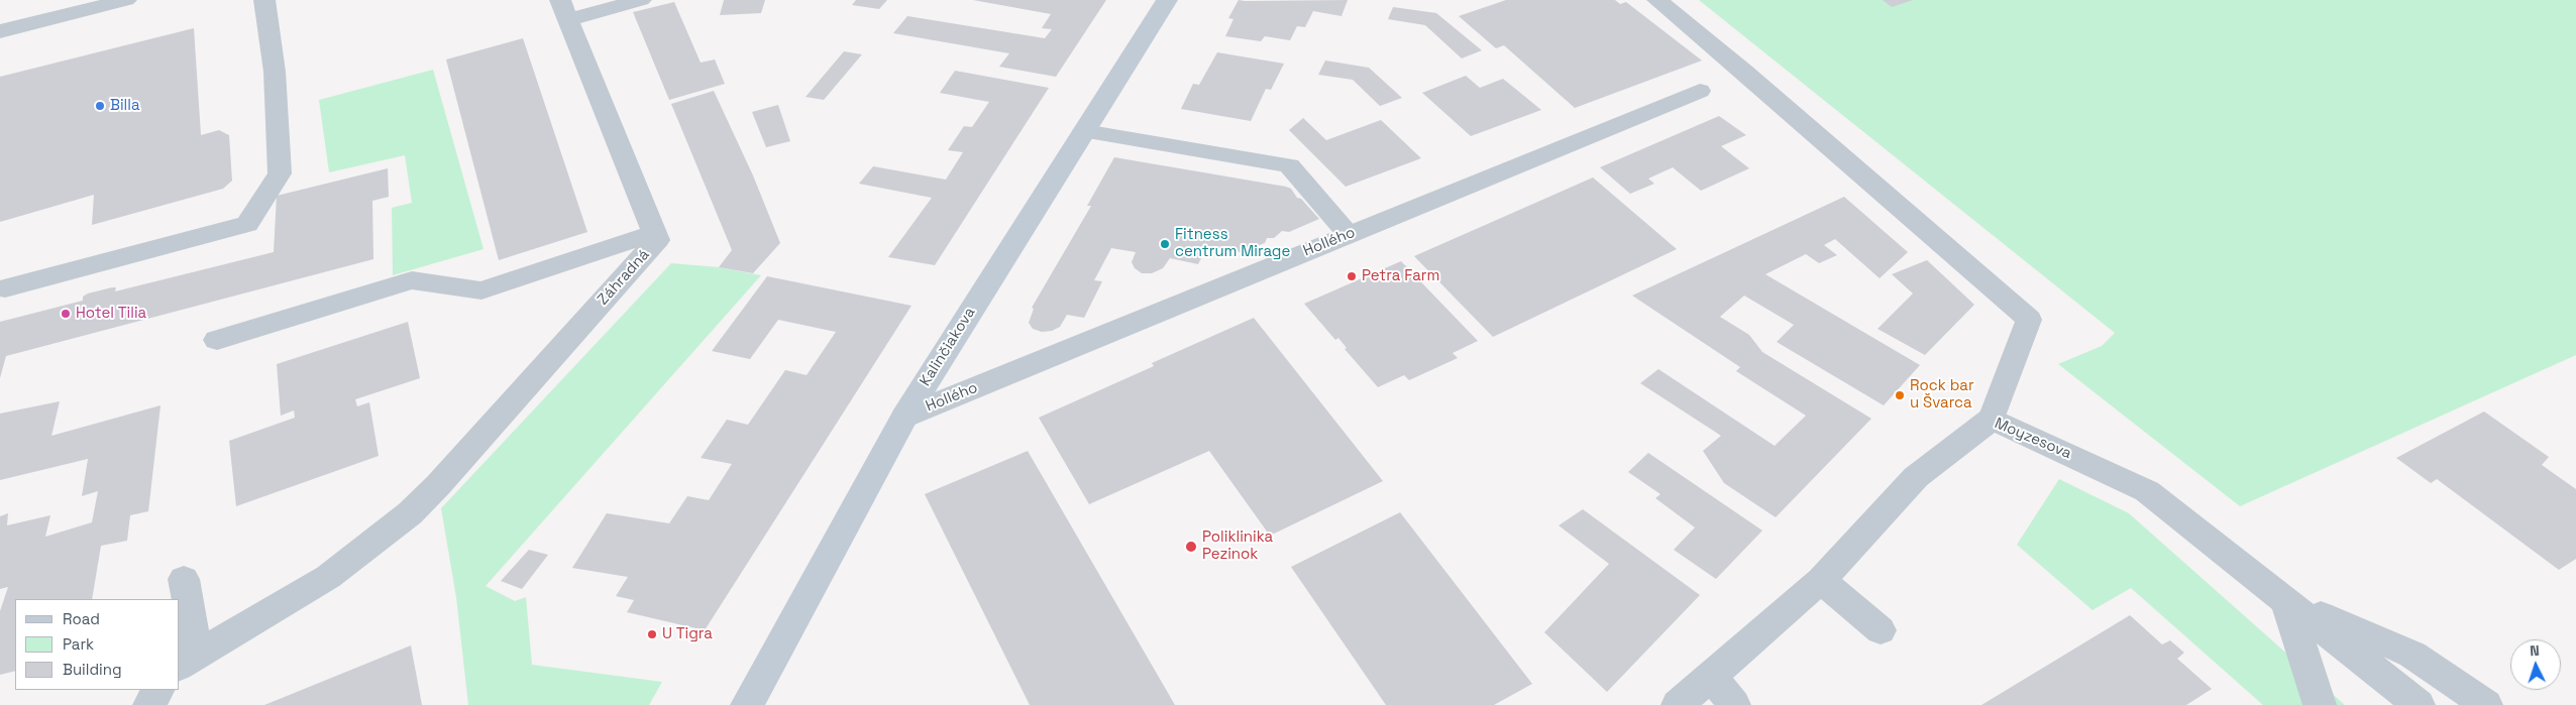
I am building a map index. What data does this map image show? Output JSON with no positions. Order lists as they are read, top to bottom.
{
  "streets": {
    "main road": ["Kalinčiakova"],
    "street": ["Hollého", "Záhradná", "Moyzesova"]
  },
  "crossings": [
    ["Hollého", "Kalinčiakova"]
  ],
  "places": [
    "Billa",
    "Fitness centrum Mirage",
    "Petra Farm",
    "Hotel Tilia",
    "Rock bar u Švarca",
    "Poliklinika Pezinok",
    "U Tigra"
  ],
  "legend": ["Road", "Park", "Building"],
  "north": "top"
}
